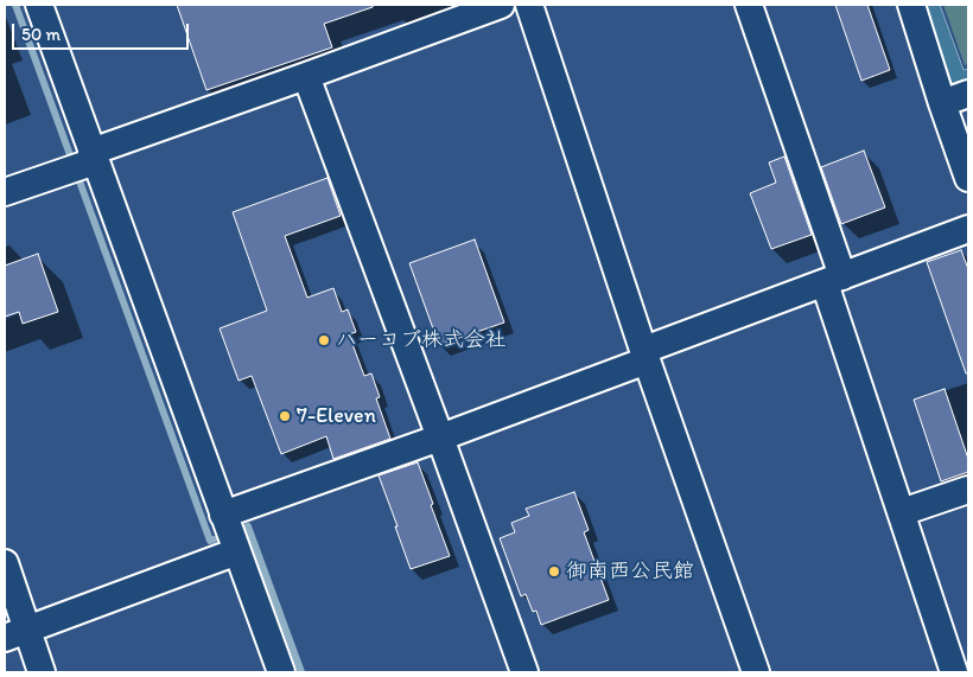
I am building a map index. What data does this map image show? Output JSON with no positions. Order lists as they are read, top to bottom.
{
  "places": ["ハーコブ株式会社", "7-Eleven", "御南西公民館"],
  "scale_bar": "50 m"
}
